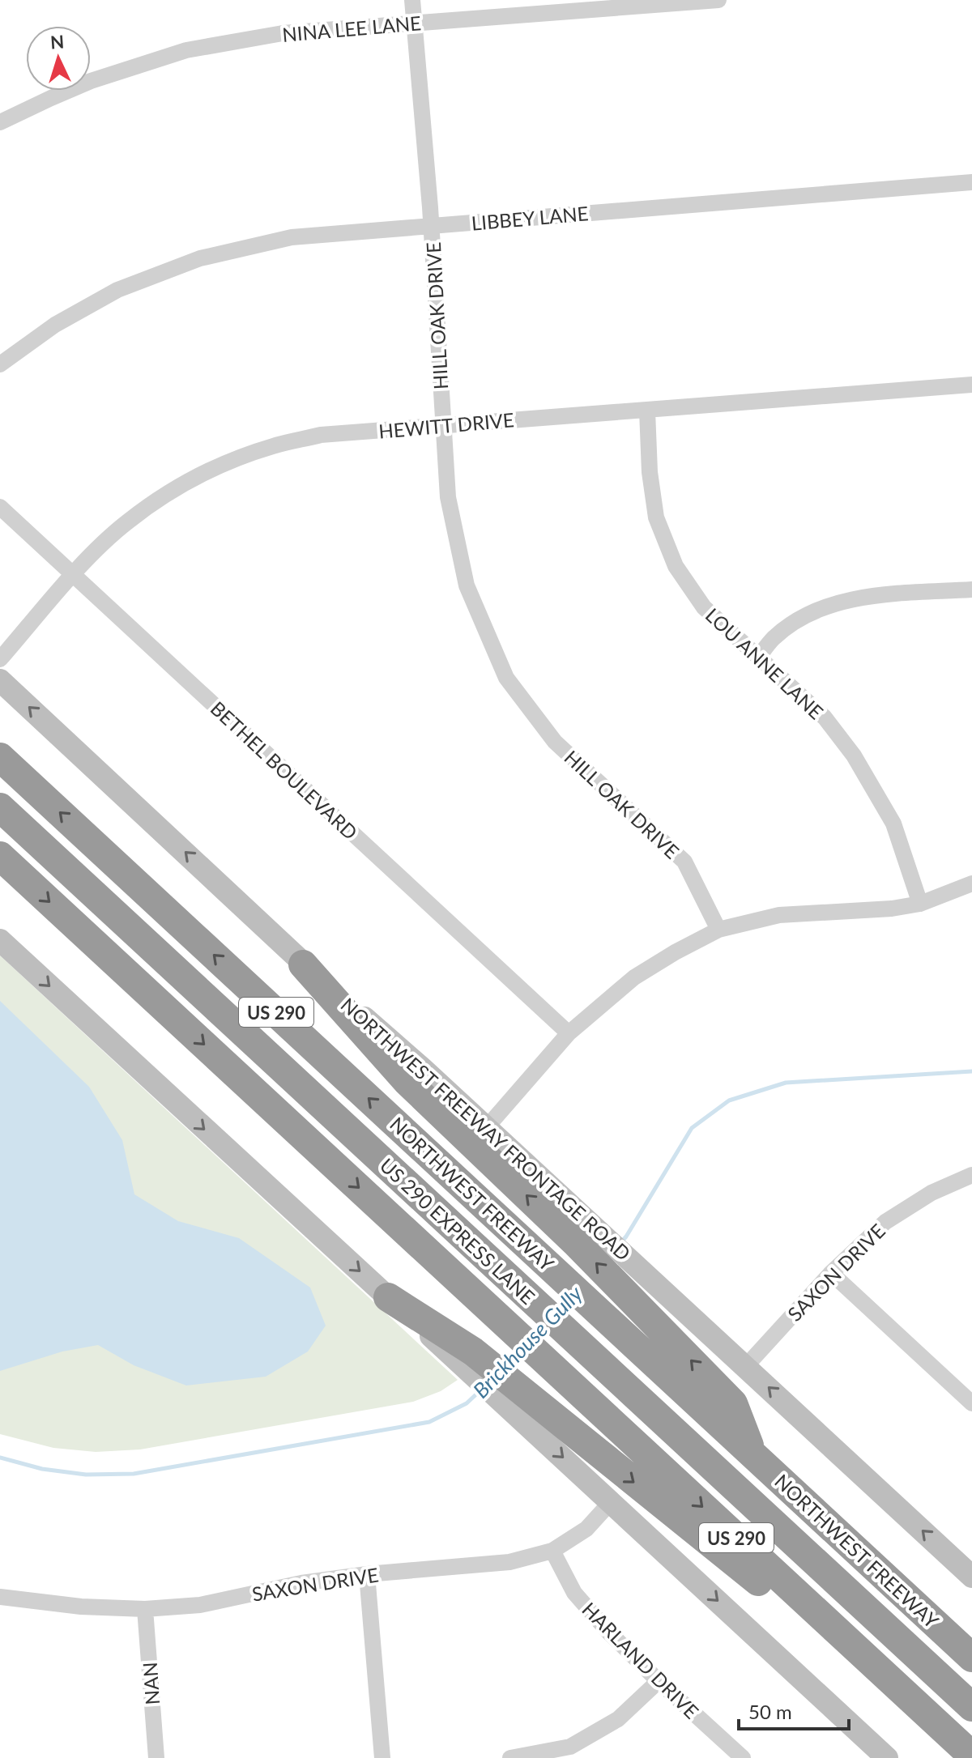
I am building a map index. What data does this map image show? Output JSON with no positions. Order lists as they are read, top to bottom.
{
  "streets": {
    "highway": ["US 290", "NORTHWEST FREEWAY", "US 290 EXPRESS LANE"],
    "main road": ["NORTHWEST FREEWAY FRONTAGE ROAD"],
    "street": [
      "NINA LEE LANE",
      "LIBBEY LANE",
      "HILL OAK DRIVE",
      "HEWITT DRIVE",
      "LOU ANNE LANE",
      "BETHEL BOULEVARD",
      "SAXON DRIVE",
      "HARLAND DRIVE",
      "NAN"
    ]
  },
  "crossings": [
    ["NINA LEE LANE", "HILL OAK DRIVE"],
    ["LIBBEY LANE", "HILL OAK DRIVE"],
    ["HILL OAK DRIVE", "HEWITT DRIVE"],
    ["HEWITT DRIVE", "LOU ANNE LANE"],
    ["HEWITT DRIVE", "BETHEL BOULEVARD"],
    ["NORTHWEST FREEWAY FRONTAGE ROAD", "SAXON DRIVE"],
    ["SAXON DRIVE", "HARLAND DRIVE"],
    ["SAXON DRIVE", "NAN"]
  ],
  "water": ["Brickhouse Gully"],
  "scale_bar": "50 m",
  "north": "top"
}
